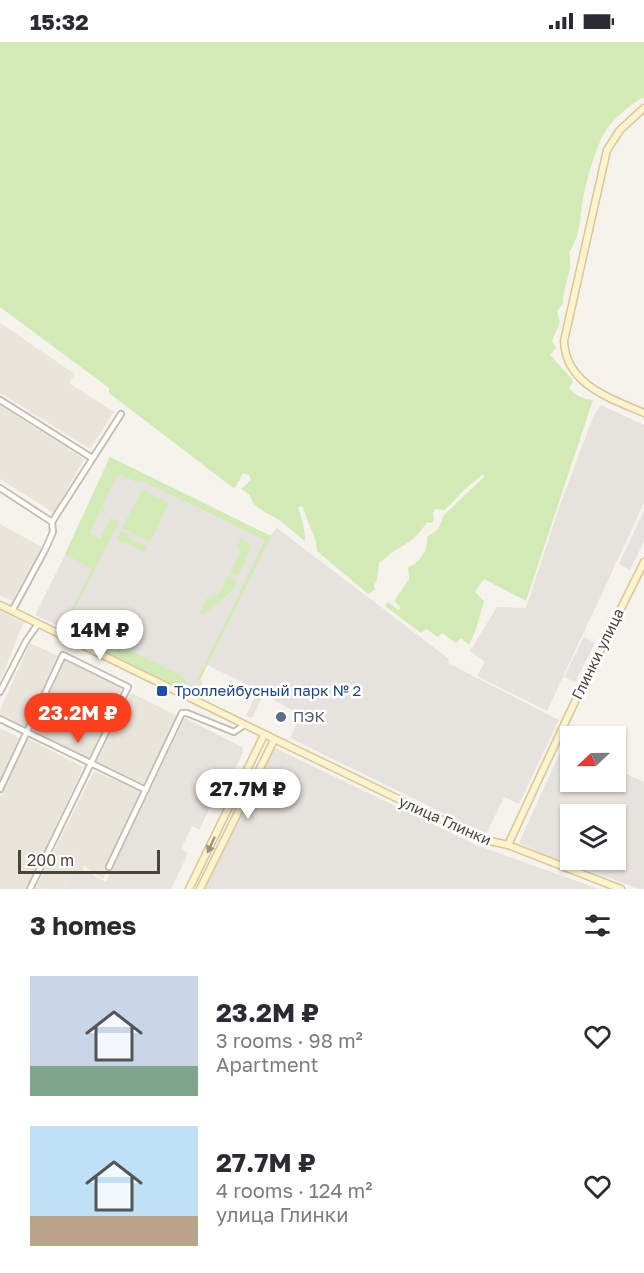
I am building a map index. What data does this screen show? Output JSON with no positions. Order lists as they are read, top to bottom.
{
  "streets": {
    "main road": ["Глинки улица", "улица Глинки"]
  },
  "crossings": [
    ["Глинки улица", "улица Глинки"]
  ],
  "places": {
    "transit": ["Троллейбусный парк № 2"],
    "other": ["ПЭК"]
  },
  "scale_bar": "200 m",
  "north": "left",
  "page": {
    "status": "15:32",
    "price": ["14M ₽", "23.2M ₽", "27.7M ₽"],
    "scale": "200 m",
    "heading": "3 homes",
    "list": [
      {
        "name": "23.2M ₽",
        "note": "3 rooms · 98 m² · Apartment"
      },
      {
        "name": "27.7M ₽",
        "note": "4 rooms · 124 m² · улица Глинки"
      }
    ]
  }
}
